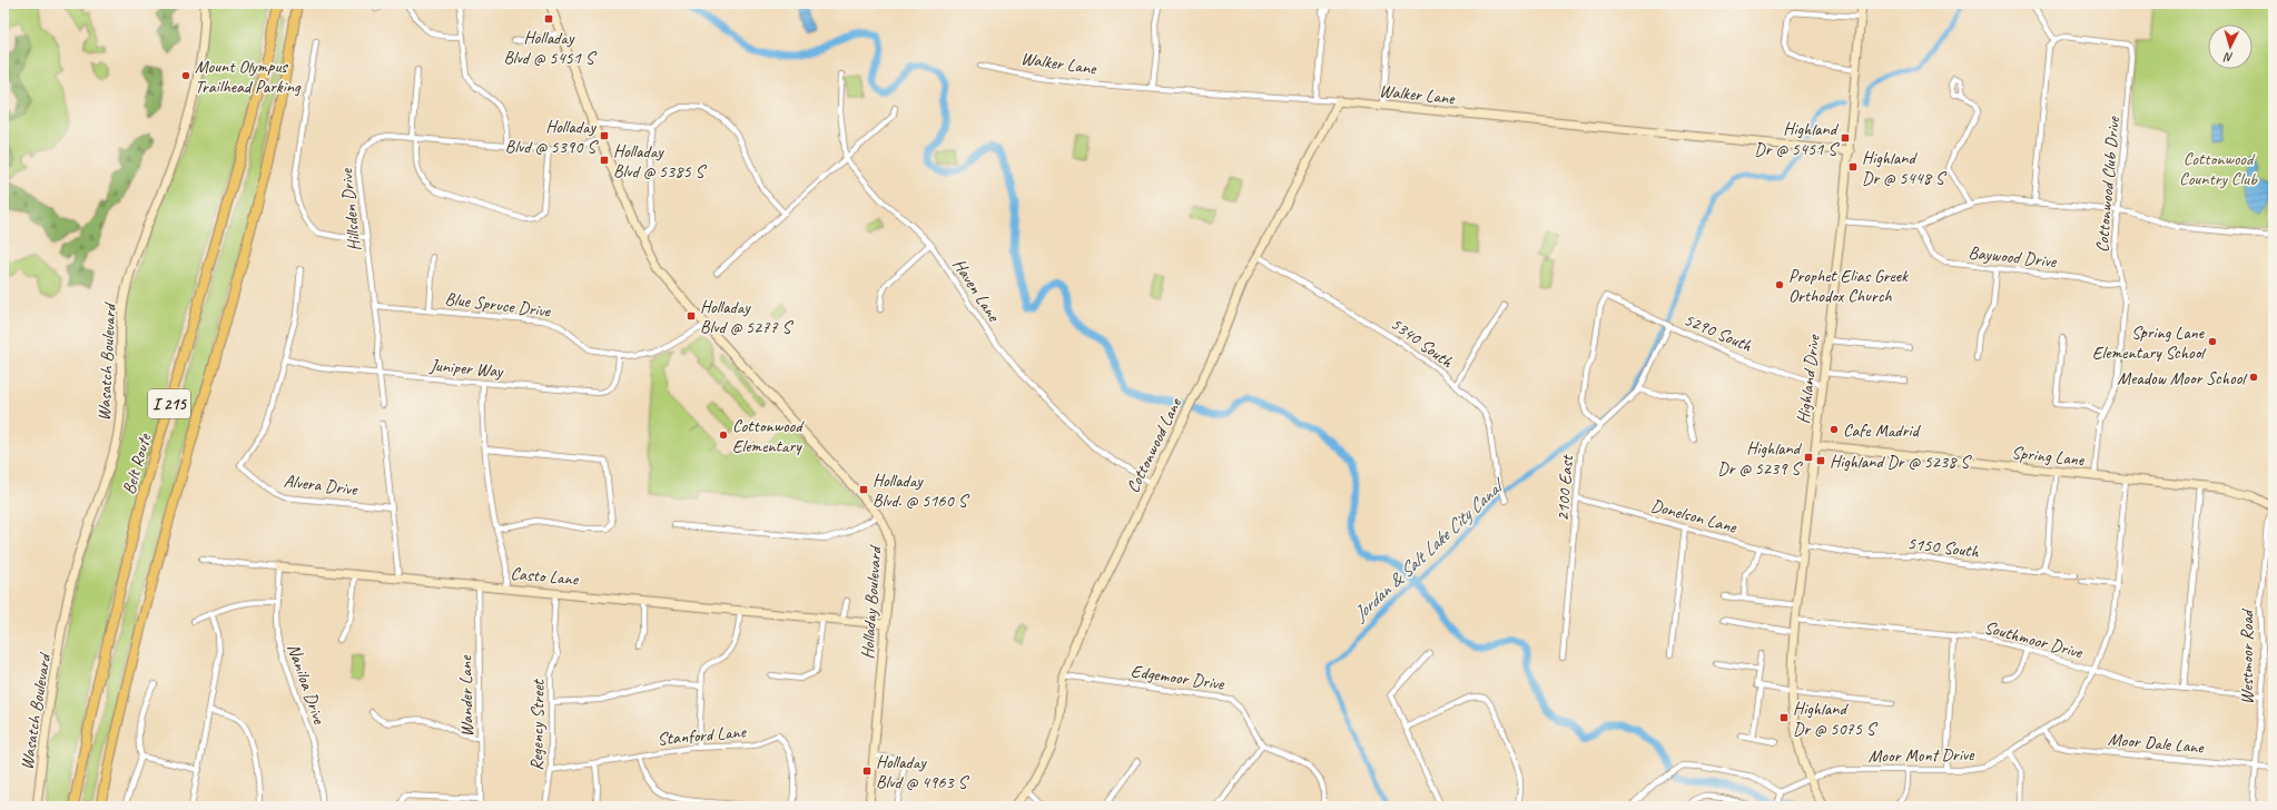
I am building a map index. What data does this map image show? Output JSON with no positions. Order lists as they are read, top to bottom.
{
  "streets": {
    "highway": ["I 215", "Belt Route"],
    "street": [
      "Walker Lane",
      "Cottonwood Club Drive",
      "Hillsden Drive",
      "Baywood Drive",
      "Haven Lane",
      "Blue Spruce Drive",
      "5290 South",
      "5340 South",
      "Wasatch Boulevard",
      "Juniper Way",
      "Highland Drive",
      "Cottonwood Lane",
      "Spring Lane",
      "Alvera Drive",
      "2100 East",
      "Donelson Lane",
      "5150 South",
      "Casto Lane",
      "Holladay Boulevard",
      "Southmoor Drive",
      "Westmoor Road",
      "Edgemoor Drive",
      "Naniloa Drive",
      "Wander Lane",
      "Regency Street",
      "Stanford Lane",
      "Moor Dale Lane",
      "Moor Mont Drive"
    ]
  },
  "crossings": [
    ["Walker Lane", "Highland Drive"],
    ["Walker Lane", "Cottonwood Lane"],
    ["Cottonwood Club Drive", "Baywood Drive"],
    ["Cottonwood Club Drive", "Spring Lane"],
    ["Hillsden Drive", "Blue Spruce Drive"],
    ["Hillsden Drive", "Juniper Way"],
    ["Hillsden Drive", "Holladay Boulevard"],
    ["Haven Lane", "Cottonwood Lane"],
    ["Blue Spruce Drive", "Juniper Way"],
    ["Blue Spruce Drive", "Holladay Boulevard"],
    ["5290 South", "Highland Drive"],
    ["5290 South", "2100 East"],
    ["5340 South", "Cottonwood Lane"],
    ["Juniper Way", "Alvera Drive"],
    ["Highland Drive", "Spring Lane"],
    ["Highland Drive", "Donelson Lane"],
    ["Highland Drive", "5150 South"],
    ["Highland Drive", "Southmoor Drive"],
    ["Highland Drive", "Moor Mont Drive"],
    ["Cottonwood Lane", "Edgemoor Drive"],
    ["Spring Lane", "Westmoor Road"],
    ["Spring Lane", "Moor Mont Drive"],
    ["2100 East", "Donelson Lane"],
    ["Casto Lane", "Holladay Boulevard"],
    ["Casto Lane", "Naniloa Drive"],
    ["Casto Lane", "Wander Lane"],
    ["Casto Lane", "Regency Street"],
    ["Southmoor Drive", "Westmoor Road"],
    ["Southmoor Drive", "Moor Mont Drive"],
    ["Westmoor Road", "Moor Dale Lane"],
    ["Regency Street", "Stanford Lane"],
    ["Moor Dale Lane", "Moor Mont Drive"]
  ],
  "water": ["Jordan & Salt Lake City Canal"],
  "parks": ["Cottonwood Country Club"],
  "places": {
    "transit": [
      "Holladay Blvd @ 5451 S",
      "Holladay Blvd @ 5390 S",
      "Highland Dr @ 5451 S",
      "Holladay Blvd @ 5385 S",
      "Highland Dr @ 5448 S",
      "Holladay Blvd @ 5277 S",
      "Highland Dr @ 5239 S",
      "Highland Dr @ 5238 S",
      "Holladay Blvd. @ 5160 S",
      "Highland Dr @ 5075 S",
      "Holladay Blvd @ 4963 S"
    ],
    "other": [
      "Mount Olympus Trailhead Parking",
      "Prophet Elias Greek Orthodox Church",
      "Spring Lane Elementary School",
      "Meadow Moor School",
      "Cafe Madrid",
      "Cottonwood Elementary"
    ]
  },
  "north": "bottom"
}
